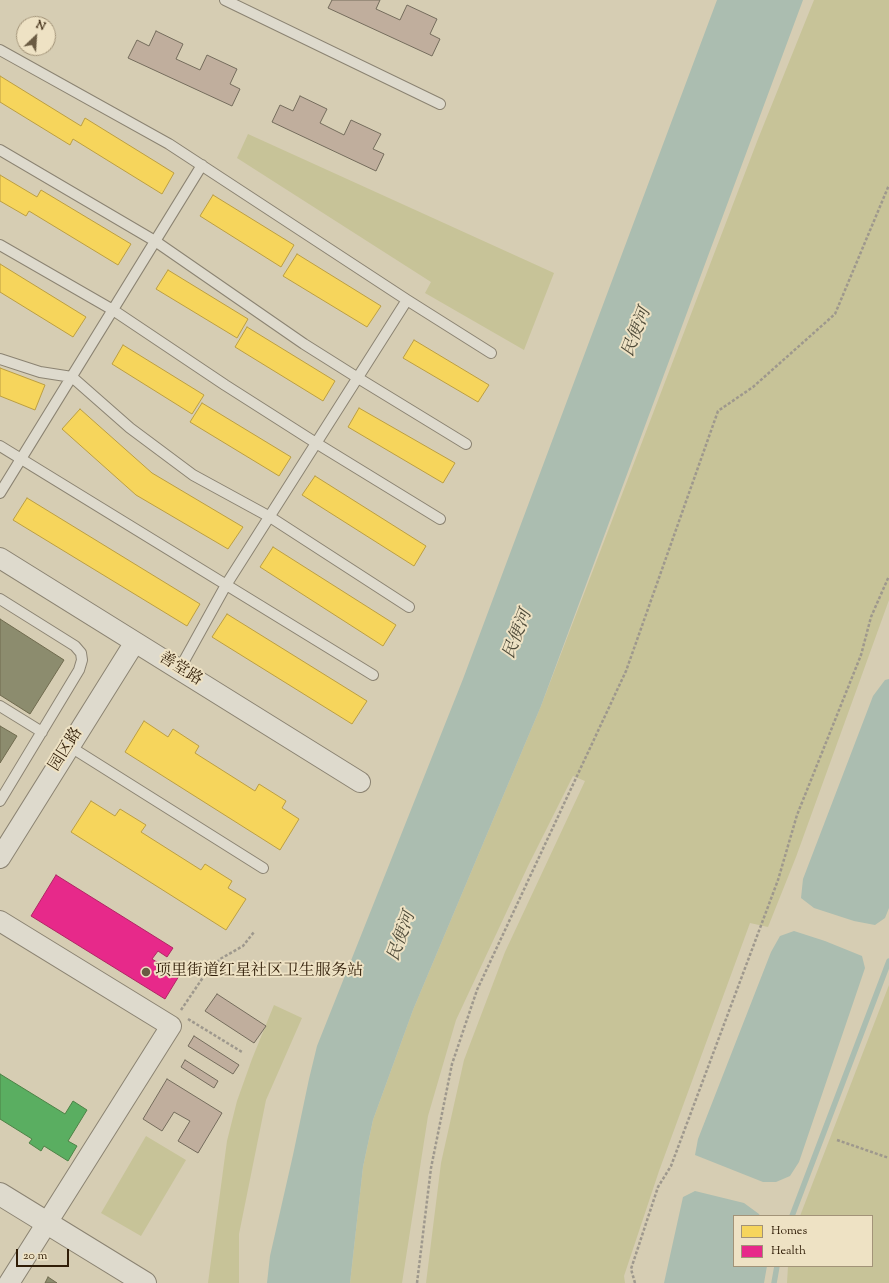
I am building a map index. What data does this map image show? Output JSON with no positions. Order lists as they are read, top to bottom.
{
  "streets": {
    "street": ["善堂路", "园区路"]
  },
  "crossings": [
    ["善堂路", "园区路"]
  ],
  "water": ["民便河"],
  "places": ["项里街道红星社区卫生服务站"],
  "legend": ["Homes", "Health"],
  "scale_bar": "20 m",
  "north": "top right"
}
